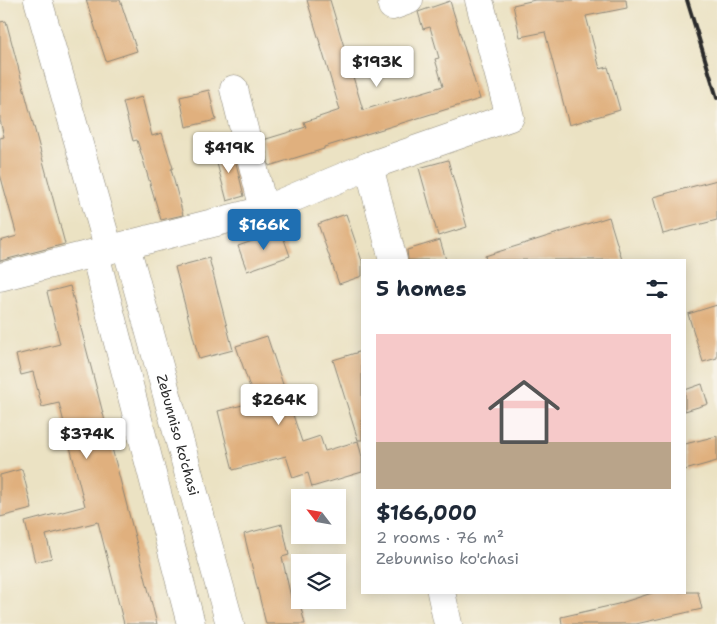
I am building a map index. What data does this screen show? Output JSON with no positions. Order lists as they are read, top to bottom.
{
  "streets": {
    "street": ["Zebunniso ko'chasi"]
  },
  "north": "top left",
  "page": {
    "price": [
      "$193K",
      "$419K",
      "$166K",
      "$264K",
      "$374K"
    ],
    "heading": "5 homes",
    "list": [
      {
        "name": "$166,000",
        "note": "2 rooms · 76 m² · Zebunniso ko'chasi"
      }
    ]
  }
}
